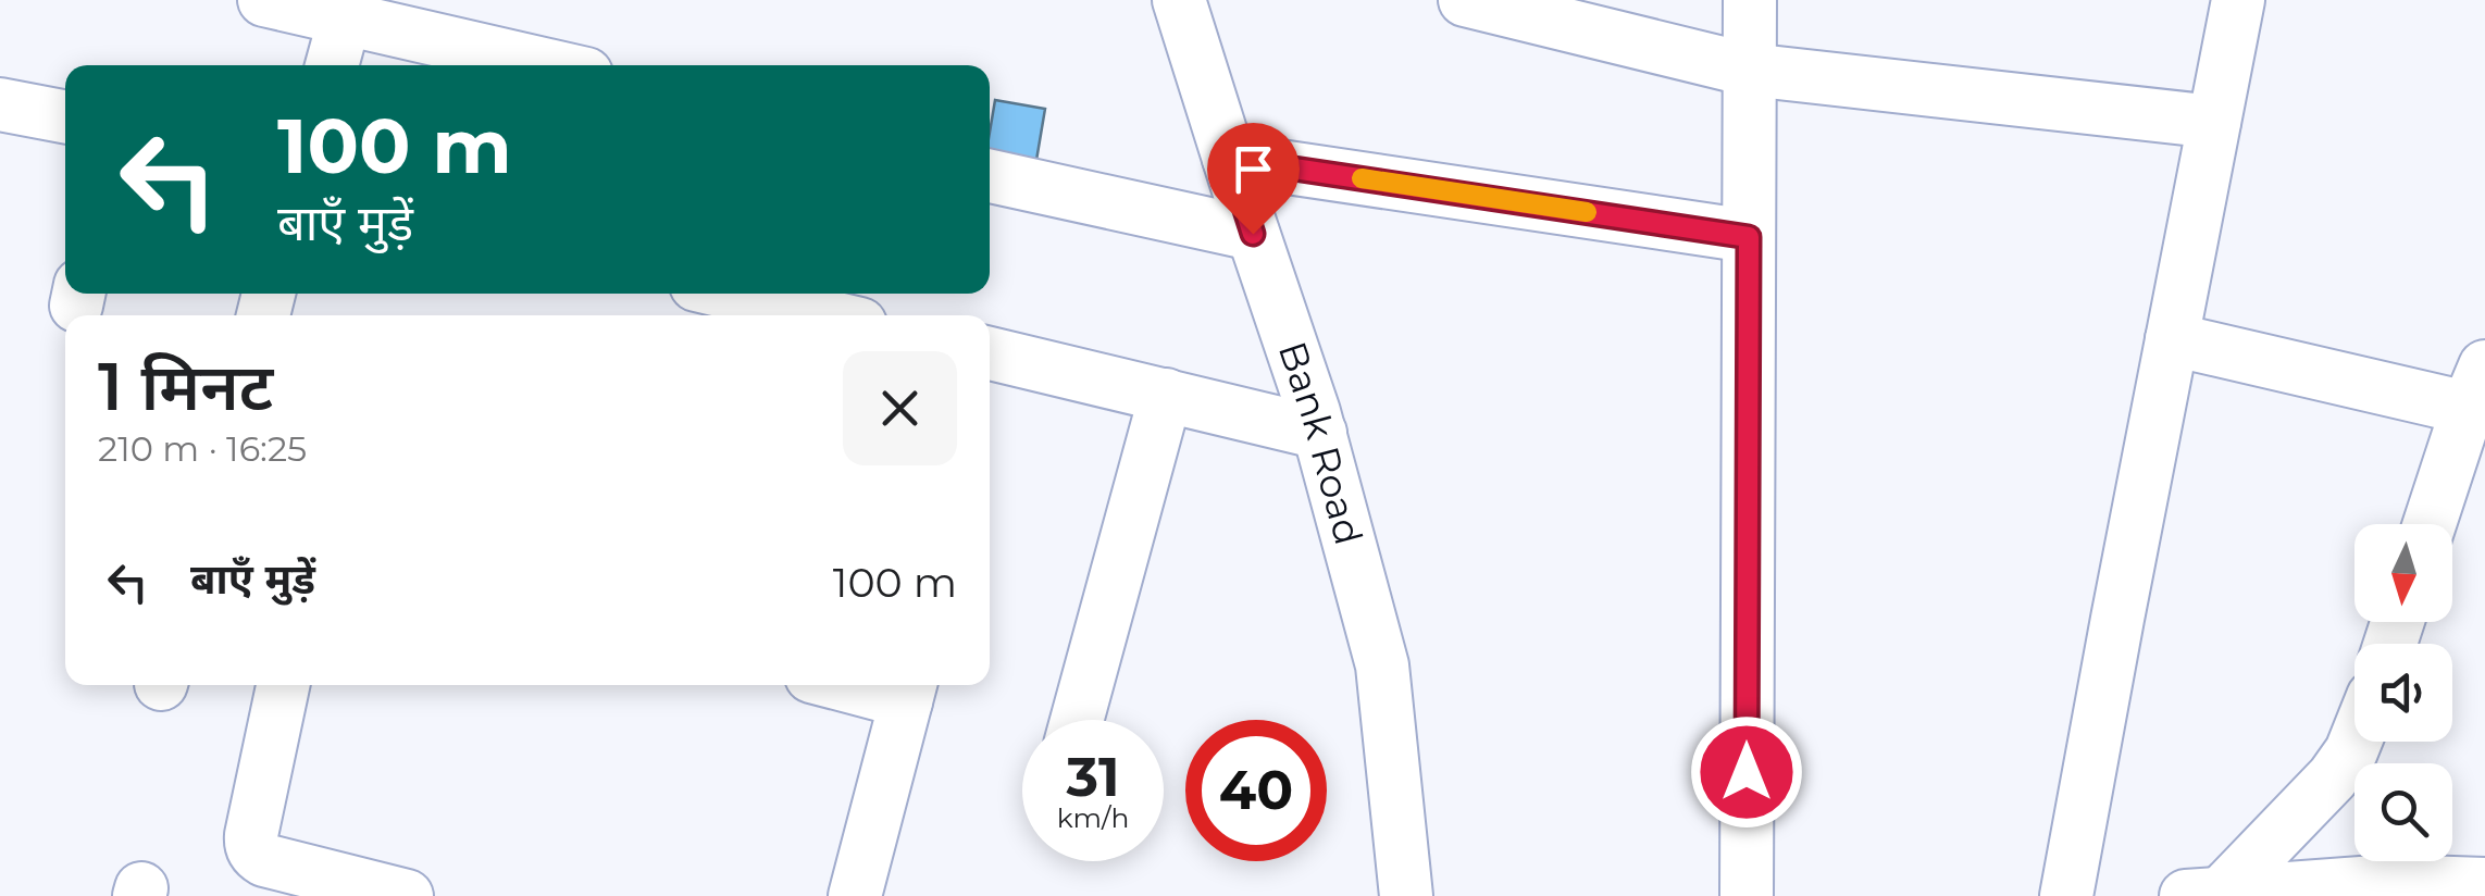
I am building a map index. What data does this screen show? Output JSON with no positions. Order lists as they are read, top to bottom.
{
  "streets": {
    "street": ["Bank Road"]
  },
  "north": "bottom",
  "page": {
    "turn": ["100 m", "बाएँ मुड़ें"],
    "heading": ["1 मिनट", "210 m · 16:25"],
    "list": [
      {
        "name": "बाएँ मुड़ें",
        "value": "100 m"
      }
    ],
    "speed": "31 km/h",
    "limit": "40"
  }
}
